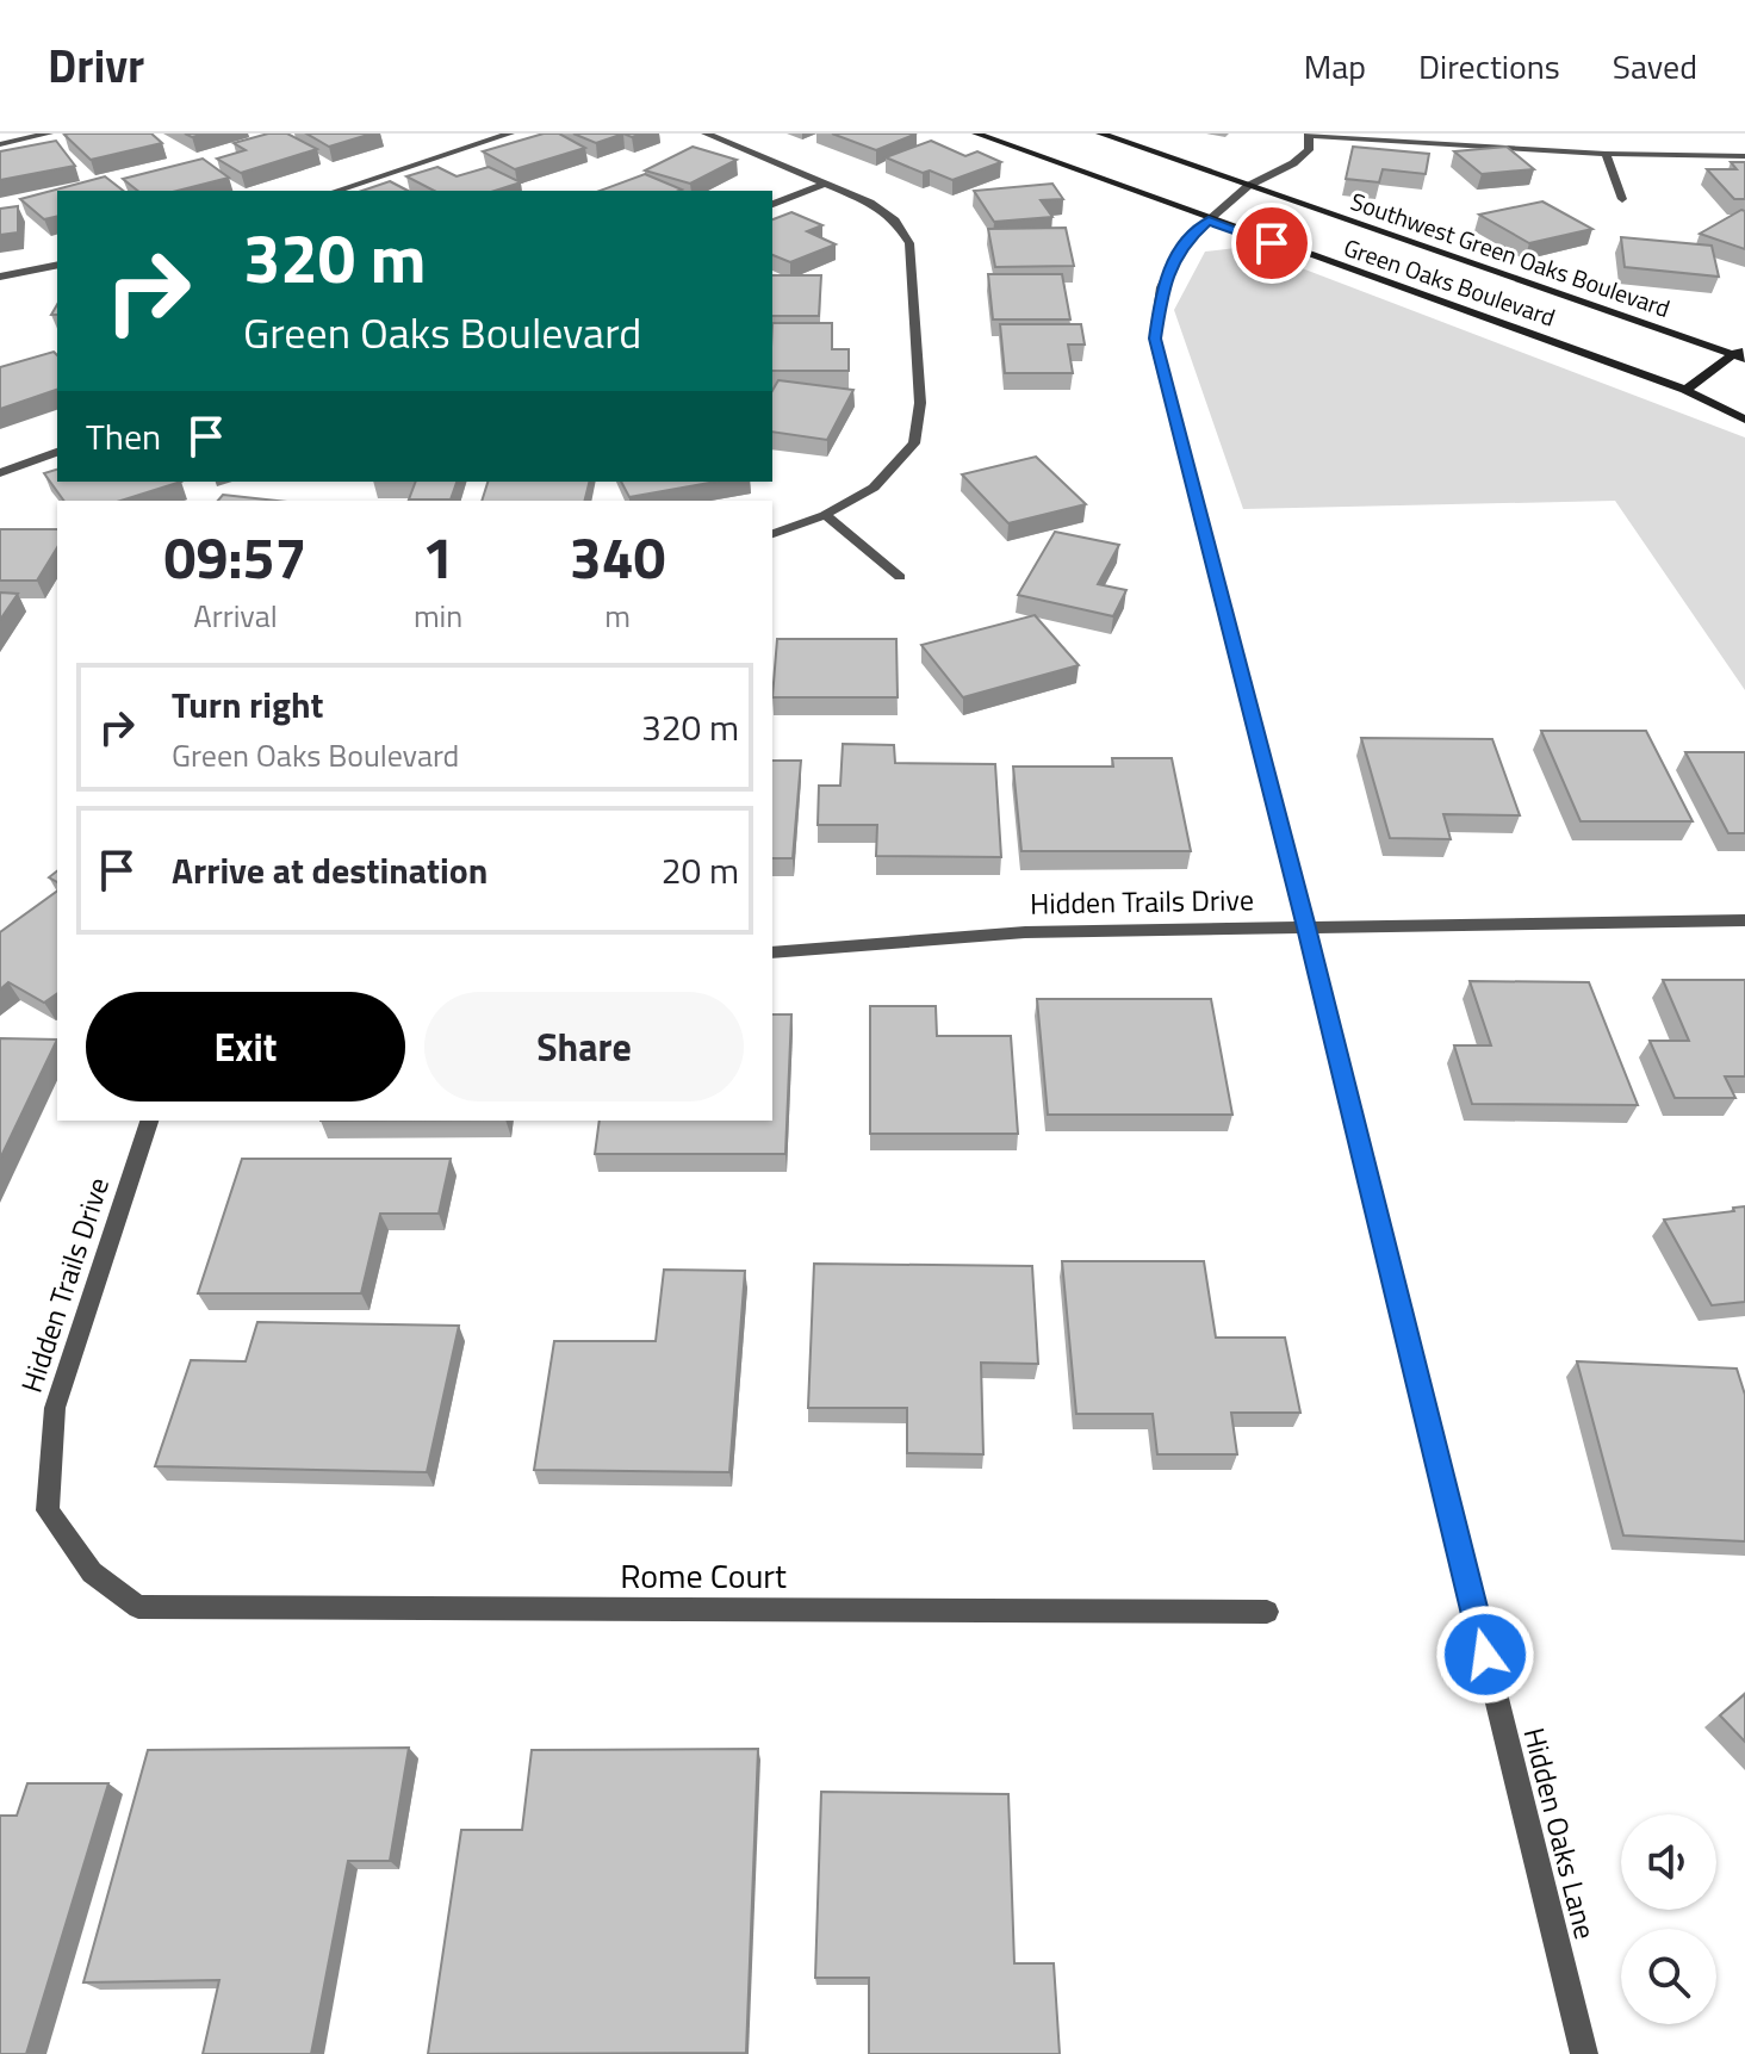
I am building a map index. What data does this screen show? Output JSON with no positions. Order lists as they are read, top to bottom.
{
  "streets": {
    "main road": ["Southwest Green Oaks Boulevard", "Green Oaks Boulevard"],
    "street": ["Hidden Trails Drive", "Rome Court", "Hidden Oaks Lane"]
  },
  "crossings": [
    ["Southwest Green Oaks Boulevard", "Hidden Oaks Lane"],
    ["Green Oaks Boulevard", "Hidden Oaks Lane"],
    ["Hidden Trails Drive", "Rome Court"],
    ["Hidden Trails Drive", "Hidden Oaks Lane"]
  ],
  "page": {
    "header": "Drivr",
    "nav": ["Map", "Directions", "Saved"],
    "turn": ["320 m", "Green Oaks Boulevard"],
    "then": "Then",
    "eta": [
      "09:57",
      "Arrival",
      "1",
      "min",
      "340",
      "m"
    ],
    "list": [
      {
        "name": "Turn right",
        "note": "Green Oaks Boulevard",
        "value": "320 m"
      },
      {
        "name": "Arrive at destination",
        "value": "20 m"
      }
    ],
    "buttons": ["Exit", "Share"]
  }
}
